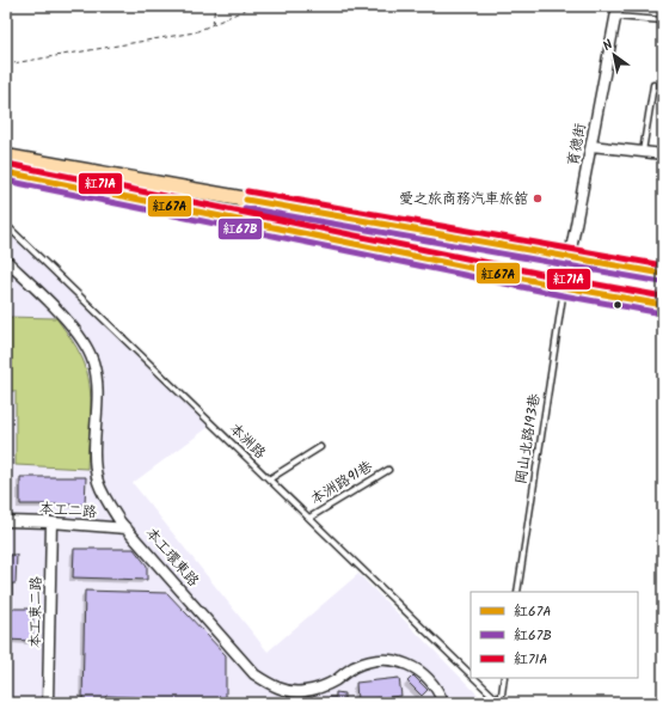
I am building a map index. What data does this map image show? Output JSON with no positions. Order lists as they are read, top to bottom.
{
  "streets": {
    "street": [
      "育德街",
      "本工二路",
      "本工環東路",
      "本工東二路"
    ],
    "lane": ["岡山北路193巷", "本洲路", "本洲路91巷"]
  },
  "crossings": [
    ["育德街", "岡山北路193巷"],
    ["本洲路", "本洲路91巷"],
    ["本工二路", "本工環東路"],
    ["本工二路", "本工東二路"]
  ],
  "places": ["愛之旅商務汽車旅舘"],
  "lines": ["transit line 紅71A", "transit line 紅67A", "transit line 紅67B"],
  "legend": ["紅67A", "紅67B", "紅71A"],
  "north": "top left"
}
